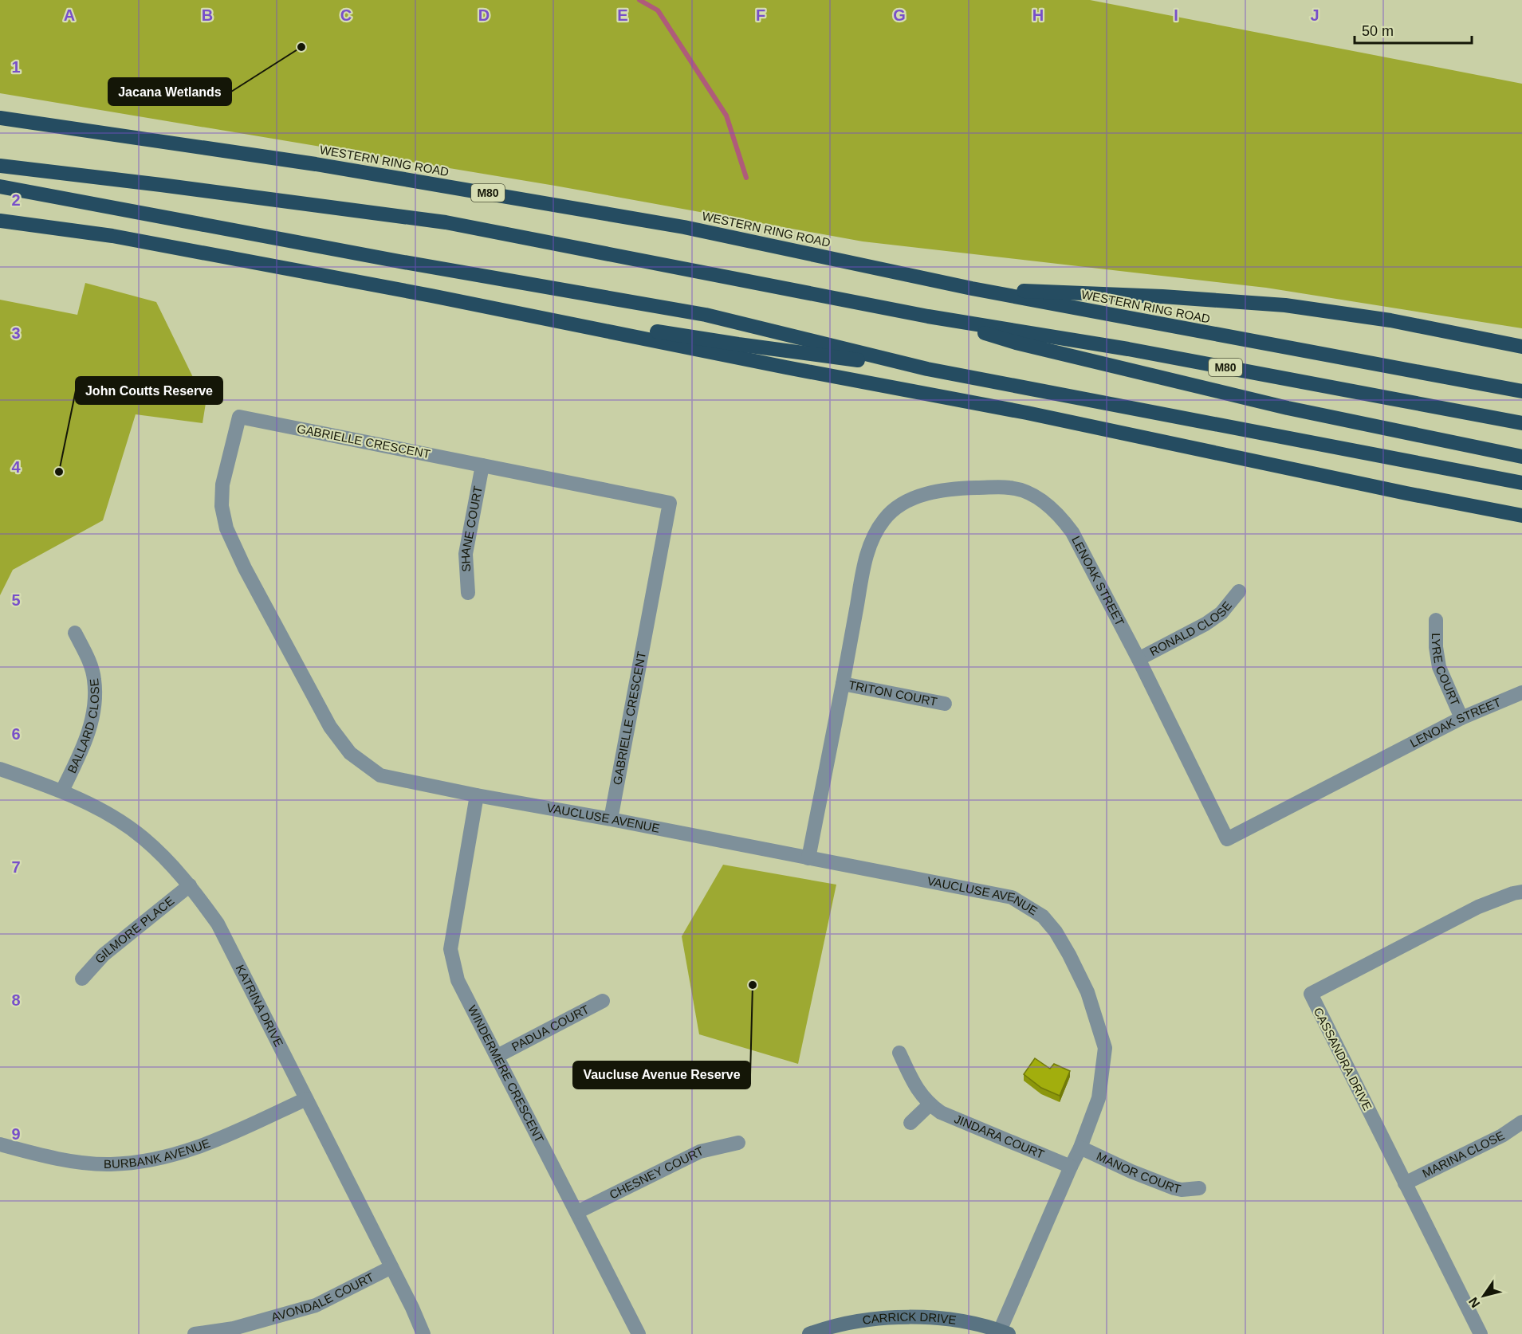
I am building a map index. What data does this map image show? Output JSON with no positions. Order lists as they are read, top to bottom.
{
  "streets": {
    "highway": ["WESTERN RING ROAD", "M80"],
    "street": [
      "GABRIELLE CRESCENT",
      "SHANE COURT",
      "LENOAK STREET",
      "RONALD CLOSE",
      "LYRE COURT",
      "TRITON COURT",
      "BALLARD CLOSE",
      "VAUCLUSE AVENUE",
      "GILMORE PLACE",
      "KATRINA DRIVE",
      "PADUA COURT",
      "CASSANDRA DRIVE",
      "WINDERMERE CRESCENT",
      "JINDARA COURT",
      "BURBANK AVENUE",
      "MARINA CLOSE",
      "MANOR COURT",
      "CHESNEY COURT",
      "AVONDALE COURT",
      "CARRICK DRIVE"
    ]
  },
  "crossings": [
    ["GABRIELLE CRESCENT", "SHANE COURT"],
    ["GABRIELLE CRESCENT", "VAUCLUSE AVENUE"],
    ["GABRIELLE CRESCENT", "WINDERMERE CRESCENT"],
    ["LENOAK STREET", "RONALD CLOSE"],
    ["LENOAK STREET", "LYRE COURT"],
    ["LENOAK STREET", "TRITON COURT"],
    ["LENOAK STREET", "VAUCLUSE AVENUE"],
    ["BALLARD CLOSE", "KATRINA DRIVE"],
    ["VAUCLUSE AVENUE", "WINDERMERE CRESCENT"],
    ["VAUCLUSE AVENUE", "JINDARA COURT"],
    ["VAUCLUSE AVENUE", "MANOR COURT"],
    ["VAUCLUSE AVENUE", "CARRICK DRIVE"],
    ["GILMORE PLACE", "KATRINA DRIVE"],
    ["KATRINA DRIVE", "BURBANK AVENUE"],
    ["KATRINA DRIVE", "AVONDALE COURT"],
    ["PADUA COURT", "WINDERMERE CRESCENT"],
    ["CASSANDRA DRIVE", "MARINA CLOSE"],
    ["WINDERMERE CRESCENT", "CHESNEY COURT"]
  ],
  "places": ["Jacana Wetlands", "John Coutts Reserve", "Vaucluse Avenue Reserve"],
  "scale_bar": "50 m",
  "north": "bottom left",
  "grid": {
    "columns": [
      "A",
      "B",
      "C",
      "D",
      "E",
      "F",
      "G",
      "H",
      "I",
      "J"
    ],
    "rows": [
      "1",
      "2",
      "3",
      "4",
      "5",
      "6",
      "7",
      "8",
      "9"
    ]
  }
}
